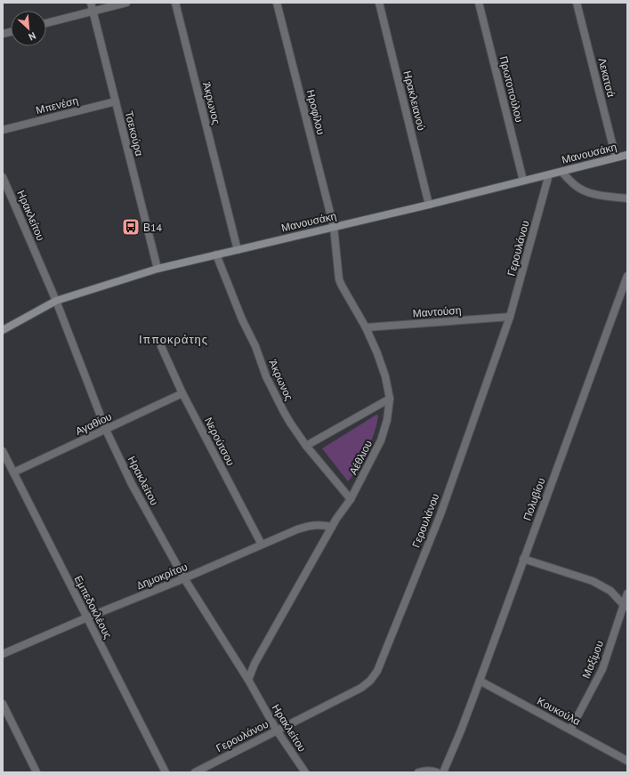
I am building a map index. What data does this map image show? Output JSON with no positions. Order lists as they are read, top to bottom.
{
  "streets": {
    "street": [
      "Λεκατσά",
      "Πρωτοπούλου",
      "Ηρακλειανού",
      "Άκρωνος",
      "Μπενέση",
      "Ηροφίλου",
      "Τσεκούρα",
      "Μανουσάκη",
      "Ηρακλείτου",
      "Γερουλάνου",
      "Μαντούση",
      "Αγαθίου",
      "Νερούτσου",
      "Αέθλιου",
      "Πολυβίου",
      "Δημοκρίτου",
      "Εμπεδοκλέους",
      "Μαξίμου",
      "Κουκούλα"
    ]
  },
  "crossings": [
    ["Λεκατσά", "Μανουσάκη"],
    ["Πρωτοπούλου", "Μανουσάκη"],
    ["Ηρακλειανού", "Μανουσάκη"],
    ["Άκρωνος", "Μανουσάκη"],
    ["Άκρωνος", "Αέθλιου"],
    ["Μπενέση", "Τσεκούρα"],
    ["Ηροφίλου", "Μανουσάκη"],
    ["Ηροφίλου", "Αέθλιου"],
    ["Τσεκούρα", "Μανουσάκη"],
    ["Μανουσάκη", "Ηρακλείτου"],
    ["Μανουσάκη", "Γερουλάνου"],
    ["Μανουσάκη", "Αέθλιου"],
    ["Ηρακλείτου", "Γερουλάνου"],
    ["Ηρακλείτου", "Αγαθίου"],
    ["Ηρακλείτου", "Αέθλιου"],
    ["Ηρακλείτου", "Δημοκρίτου"],
    ["Γερουλάνου", "Μαντούση"],
    ["Μαντούση", "Αέθλιου"],
    ["Αγαθίου", "Νερούτσου"],
    ["Αγαθίου", "Εμπεδοκλέους"],
    ["Νερούτσου", "Δημοκρίτου"],
    ["Αέθλιου", "Δημοκρίτου"],
    ["Πολυβίου", "Κουκούλα"],
    ["Δημοκρίτου", "Εμπεδοκλέους"],
    ["Μαξίμου", "Κουκούλα"]
  ],
  "districts": ["Ιπποκράτης"],
  "places": {
    "bus stop": ["Β14"]
  },
  "north": "bottom right"
}
